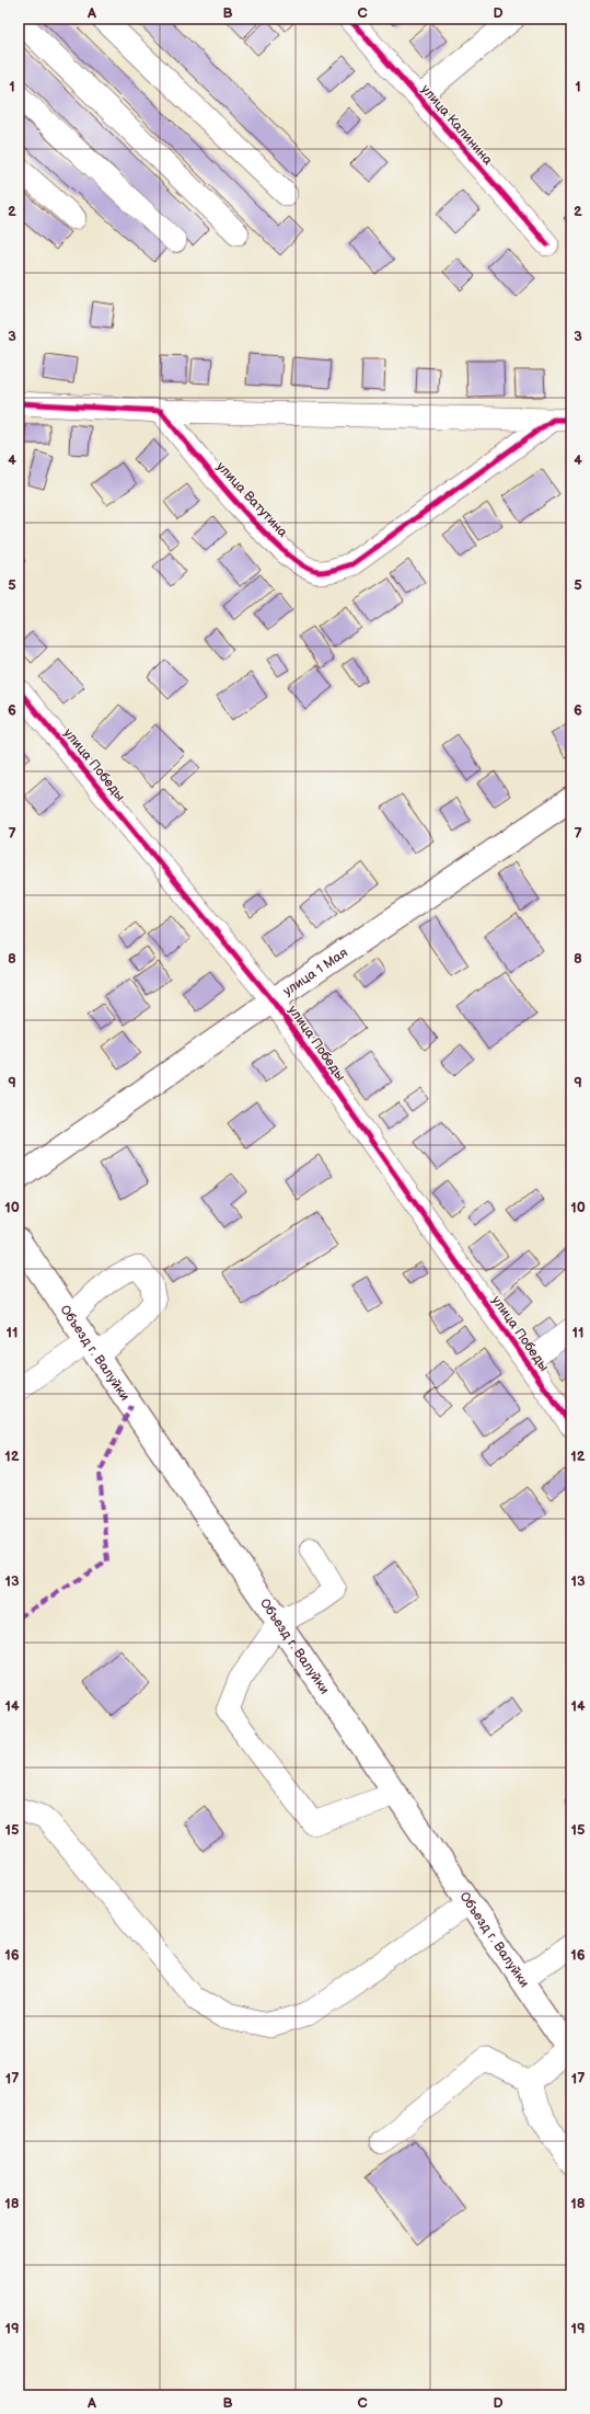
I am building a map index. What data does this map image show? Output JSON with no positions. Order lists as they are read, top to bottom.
{
  "streets": {
    "main road": ["улица 1 Мая", "Объезд г. Валуйки"],
    "street": ["улица Калинина", "улица Ватутина", "улица Победы"]
  },
  "crossings": [
    ["улица Победы", "улица 1 Мая"]
  ],
  "grid": {
    "columns": [
      "A",
      "B",
      "C",
      "D"
    ],
    "rows": [
      "1",
      "2",
      "3",
      "4",
      "5",
      "6",
      "7",
      "8",
      "9",
      "10",
      "11",
      "12",
      "13",
      "14",
      "15",
      "16",
      "17",
      "18",
      "19"
    ]
  }
}
